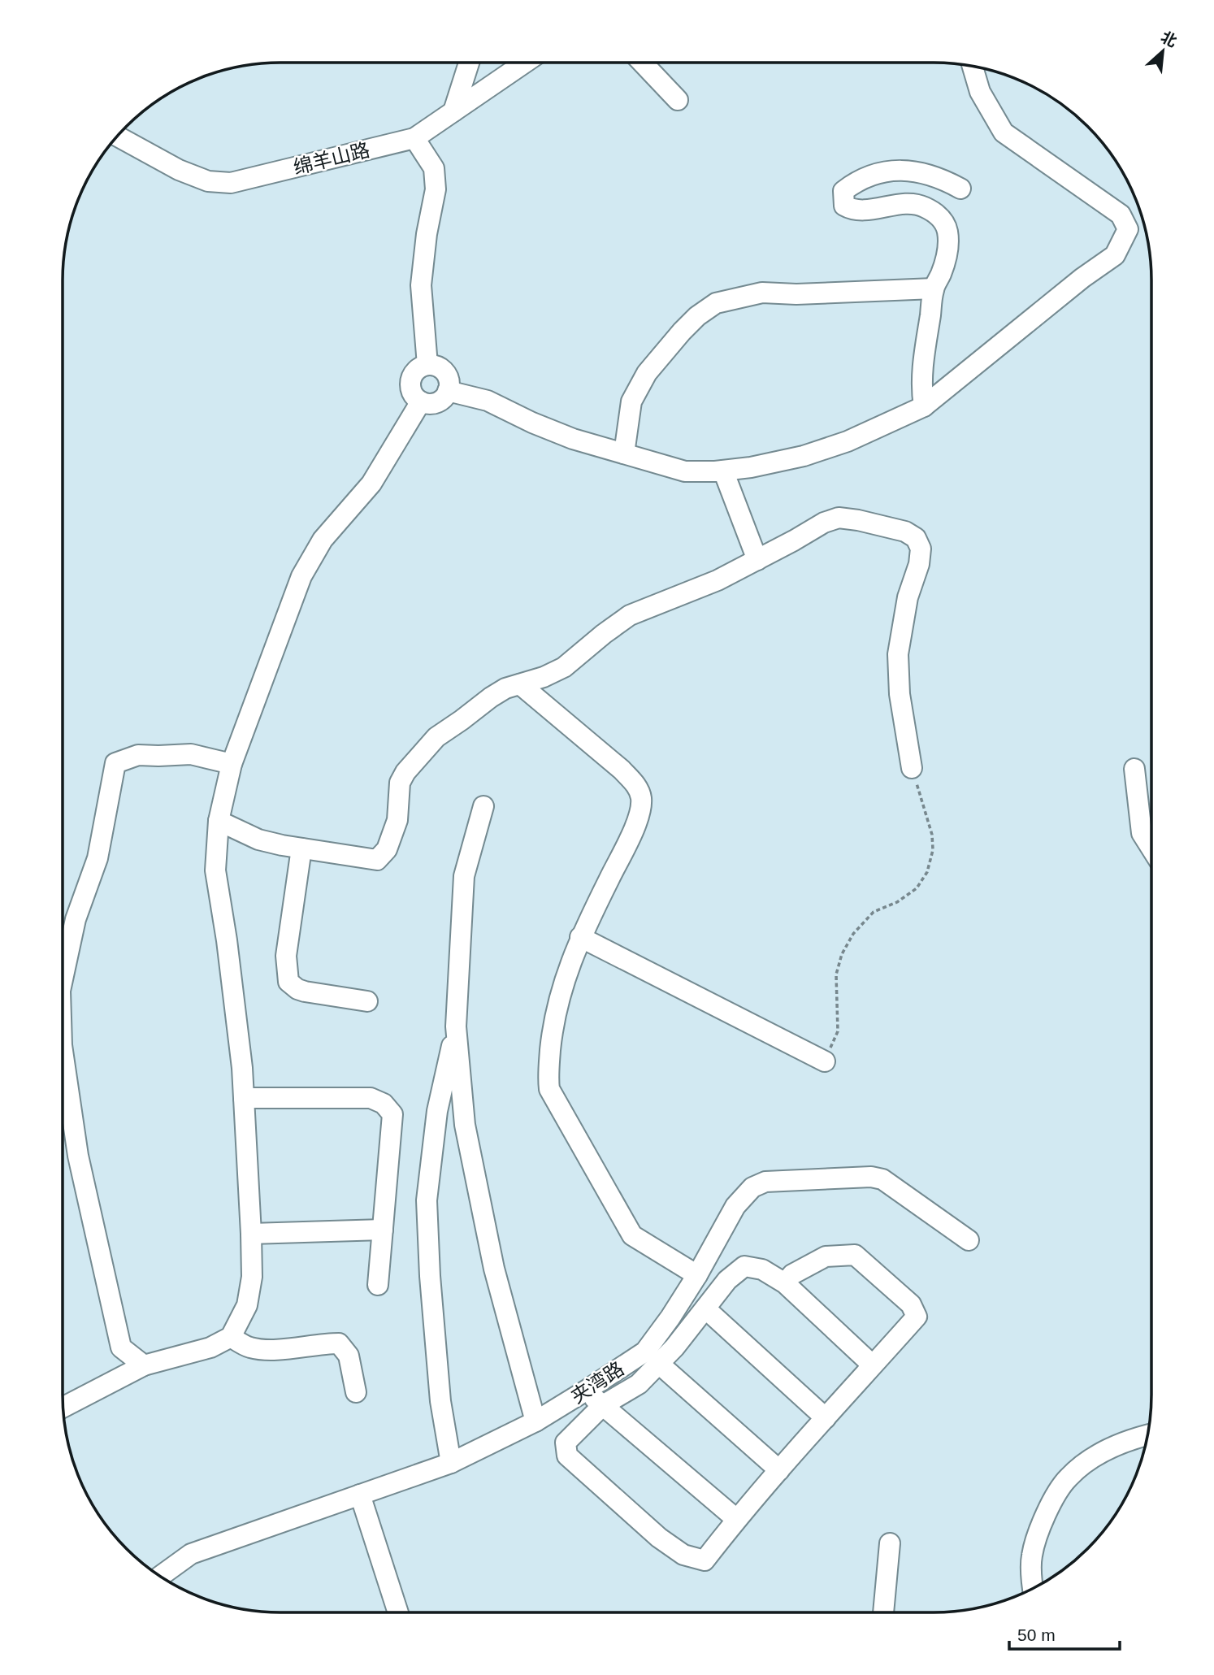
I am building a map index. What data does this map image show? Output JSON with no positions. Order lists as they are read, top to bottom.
{
  "streets": {
    "street": ["绵羊山路", "夹湾路"]
  },
  "scale_bar": "50 m",
  "north": "top right"
}
